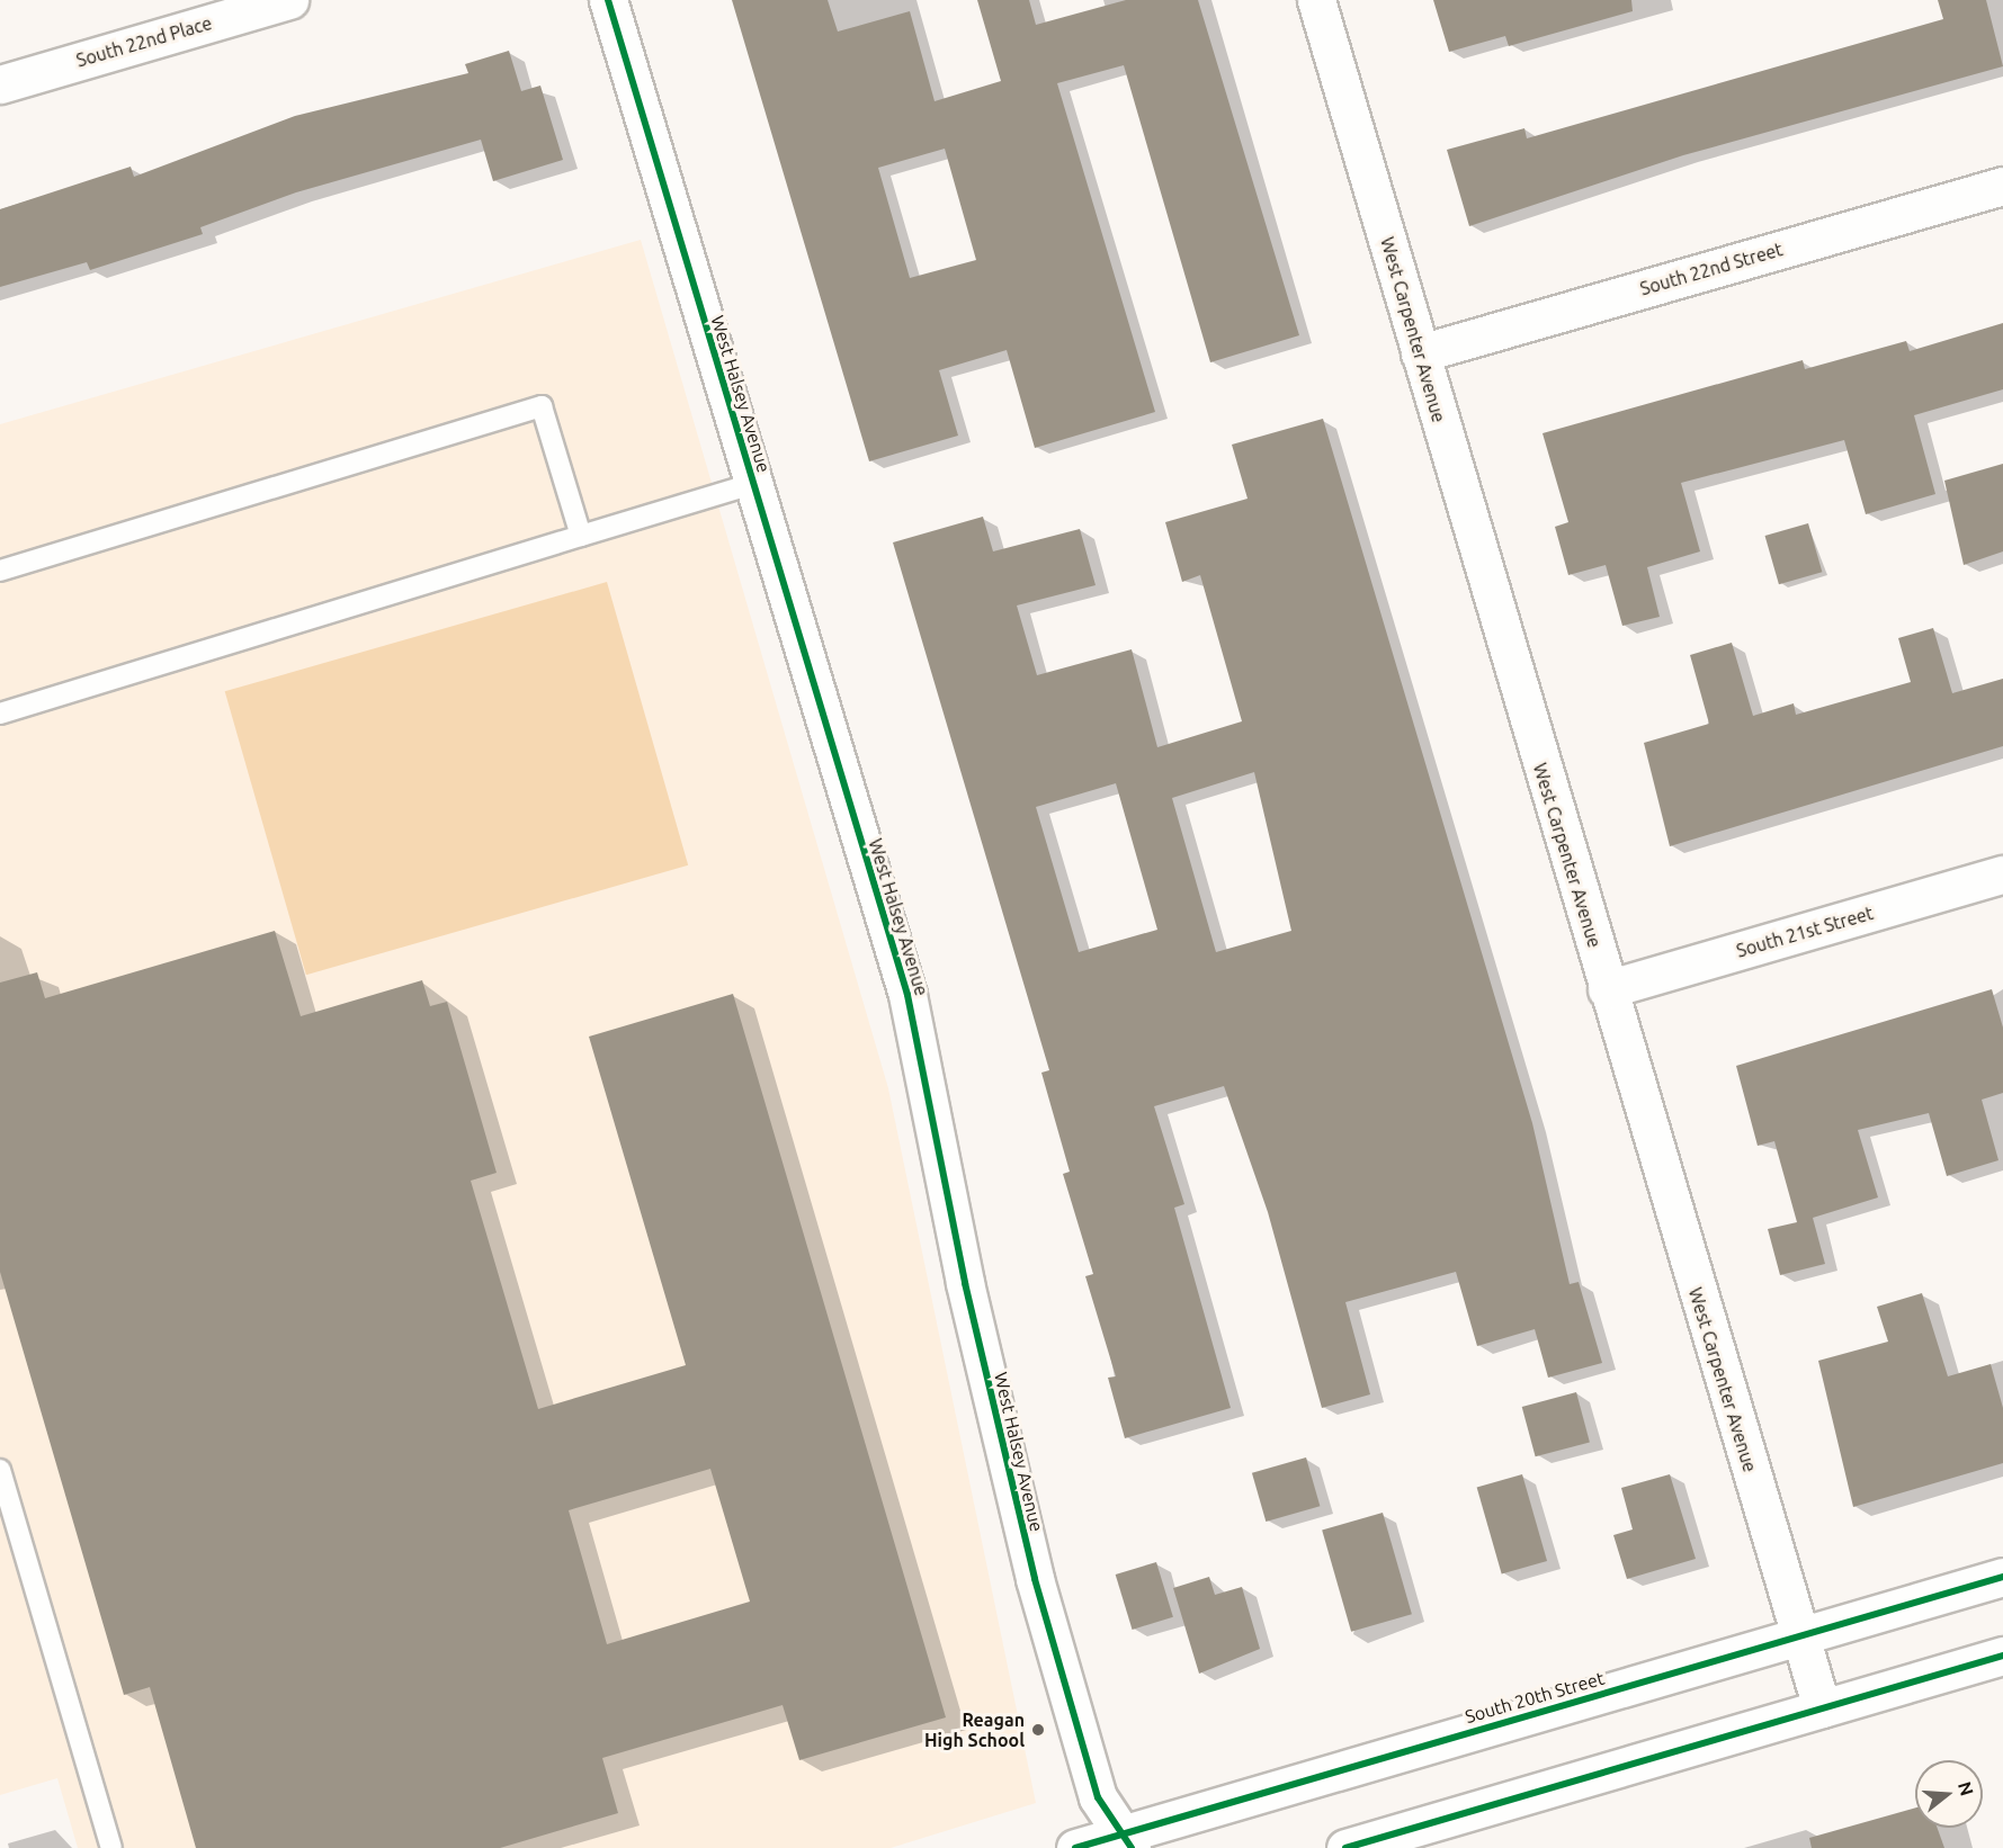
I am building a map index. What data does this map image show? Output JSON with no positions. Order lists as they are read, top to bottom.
{
  "streets": {
    "street": [
      "South 22nd Place",
      "South 22nd Street",
      "West Carpenter Avenue",
      "West Halsey Avenue",
      "South 21st Street",
      "South 20th Street"
    ]
  },
  "crossings": [
    ["South 22nd Street", "West Carpenter Avenue"],
    ["West Carpenter Avenue", "South 21st Street"],
    ["West Carpenter Avenue", "South 20th Street"],
    ["West Halsey Avenue", "South 20th Street"]
  ],
  "places": ["Reagan High School"],
  "north": "right"
}
